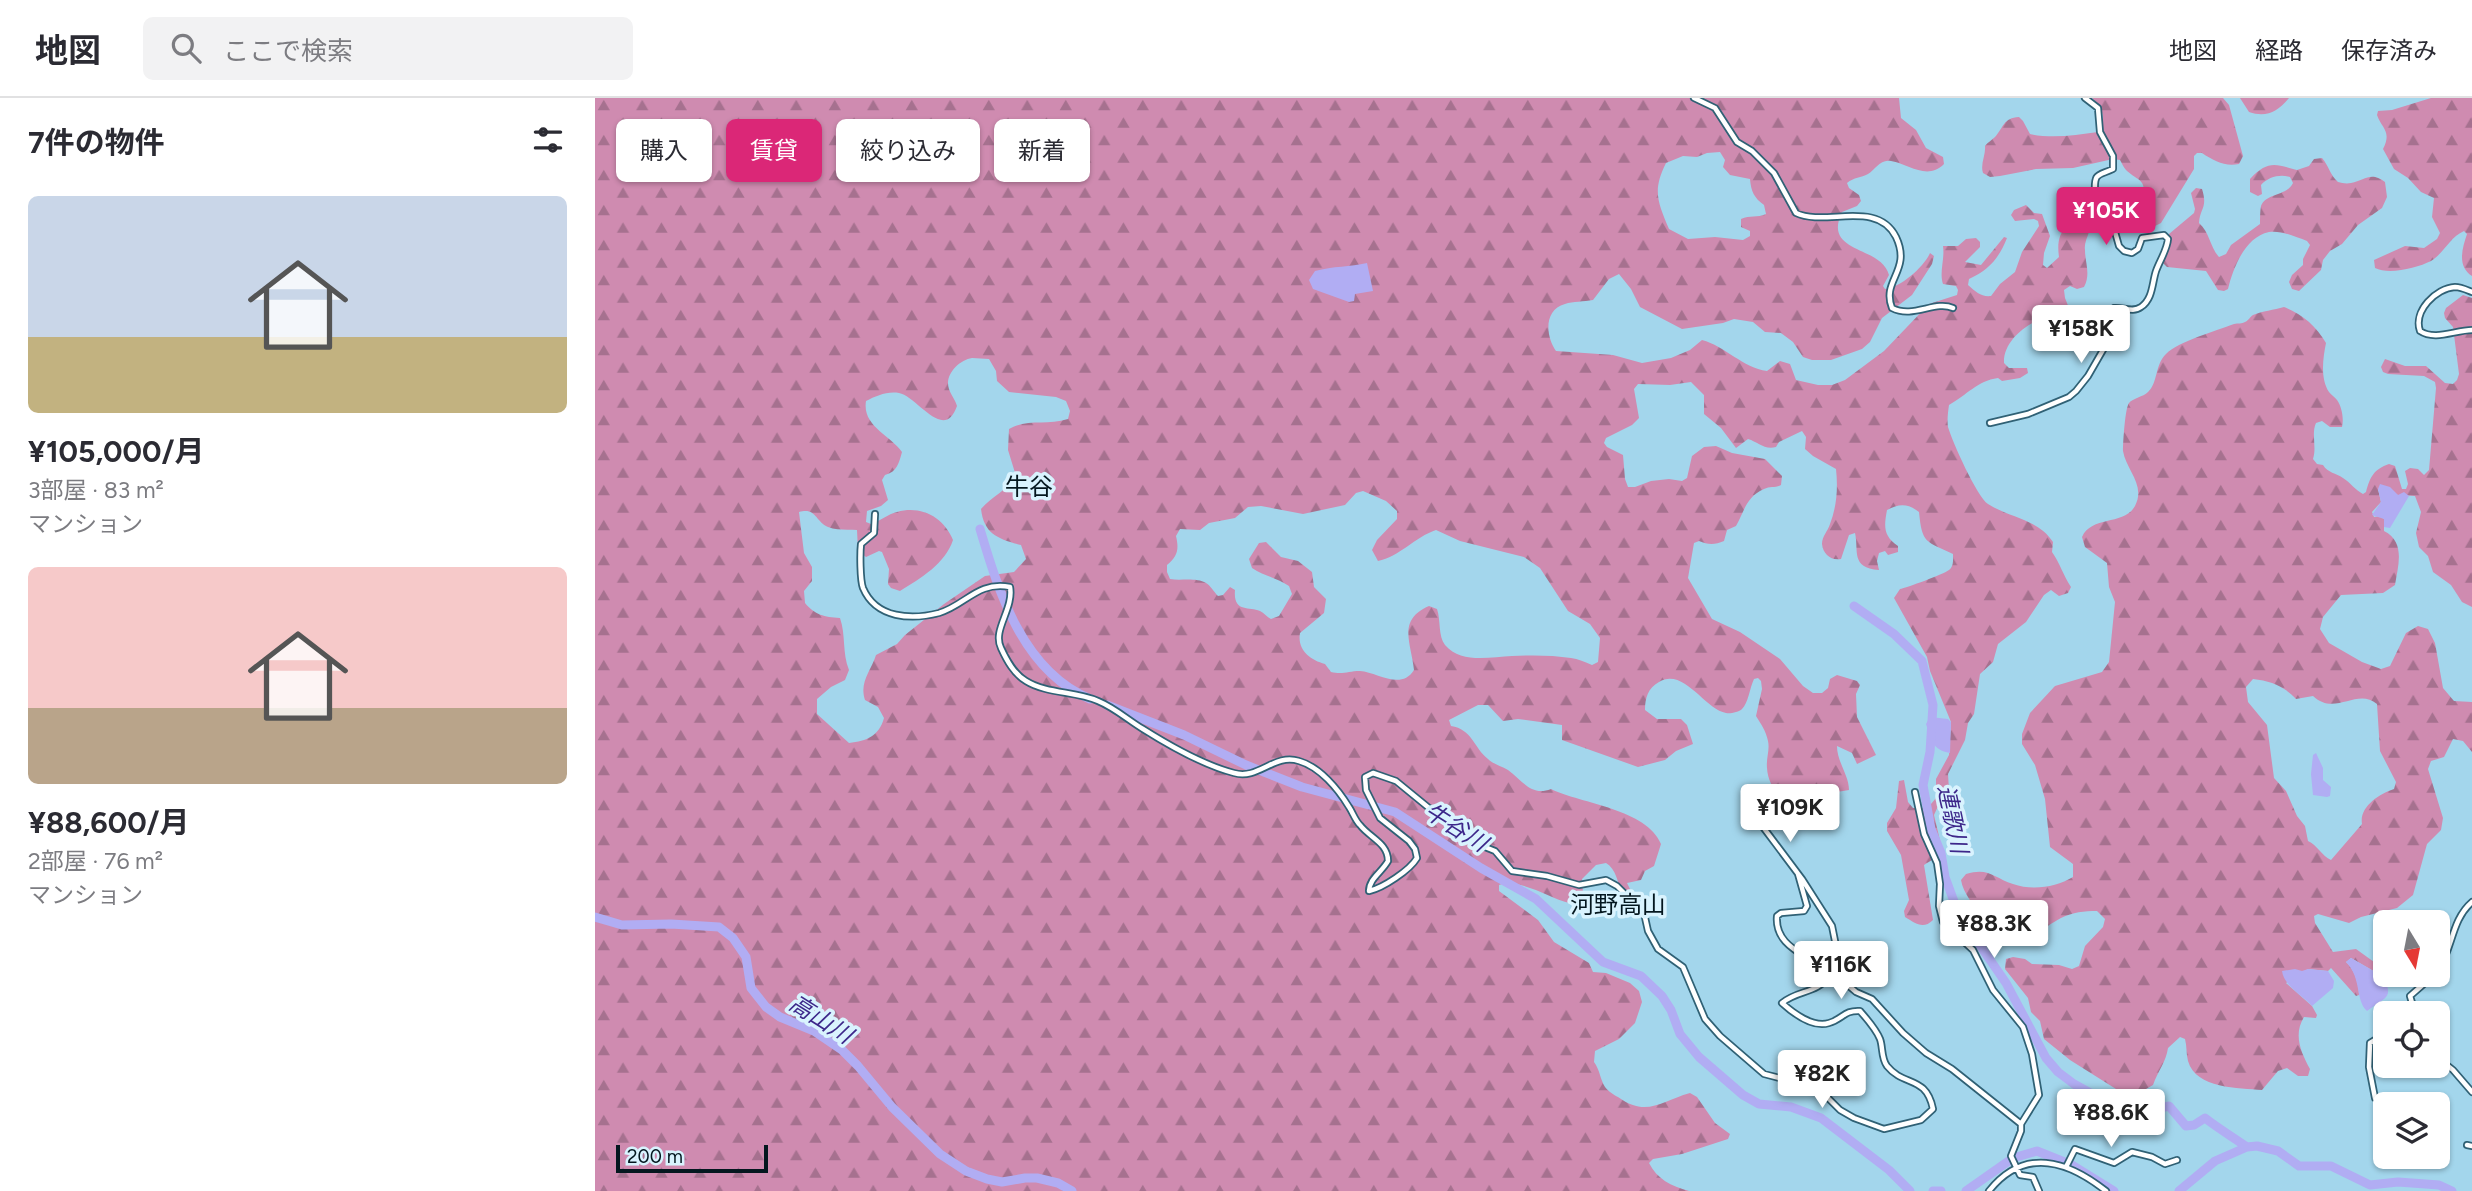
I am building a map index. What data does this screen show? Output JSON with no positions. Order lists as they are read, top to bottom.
{
  "districts": ["牛谷", "河野高山"],
  "water": ["連歌川", "牛谷川", "高山川"],
  "scale_bar": "200 m",
  "north": "bottom",
  "page": {
    "header": "地図",
    "search": "ここで検索",
    "nav": ["地図", "経路", "保存済み"],
    "heading": "7件の物件",
    "chip": [
      "購入",
      "賃貸",
      "絞り込み",
      "新着"
    ],
    "list": [
      {
        "name": "¥105,000/月",
        "note": "3部屋 · 83 m² · マンション"
      },
      {
        "name": "¥88,600/月",
        "note": "2部屋 · 76 m² · マンション"
      }
    ],
    "price": [
      "¥105K",
      "¥158K",
      "¥109K",
      "¥88.3K",
      "¥116K",
      "¥82K",
      "¥88.6K"
    ],
    "scale": "200 m"
  }
}
